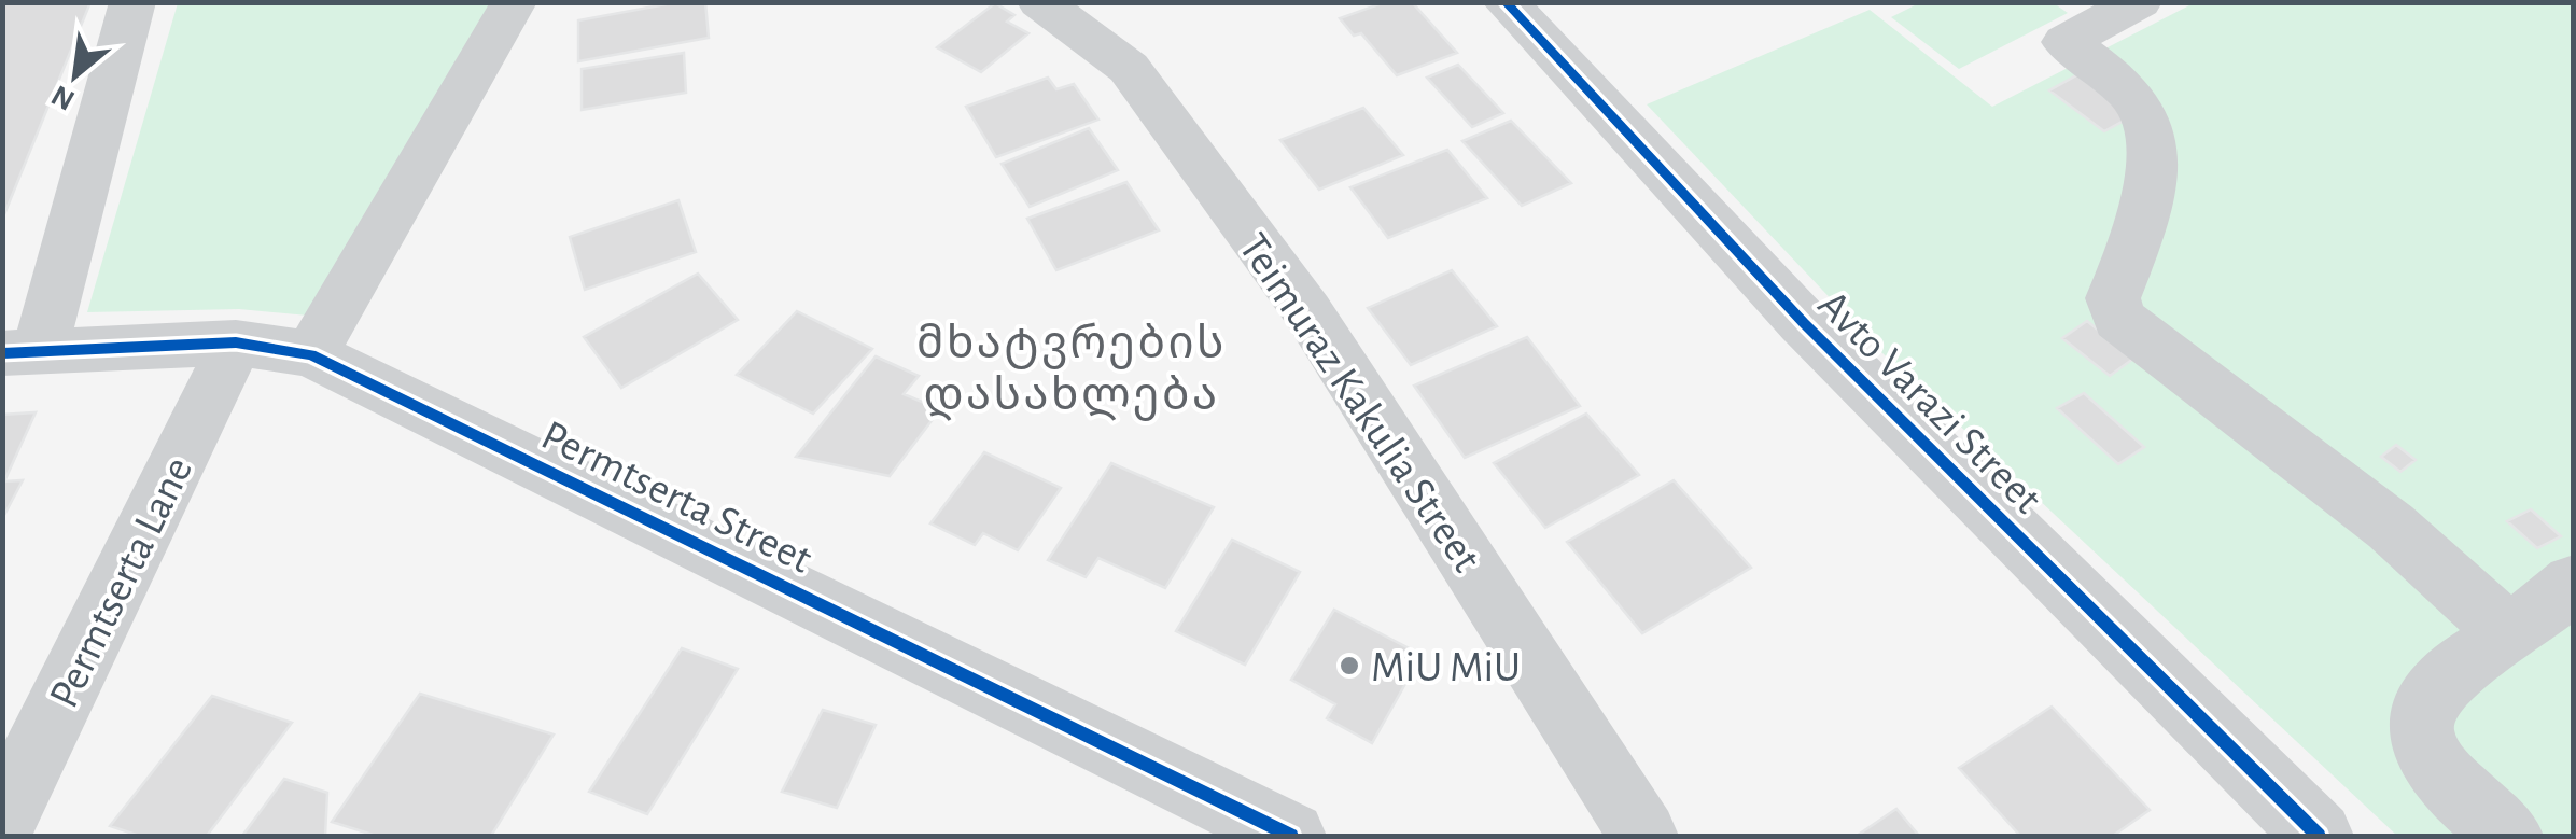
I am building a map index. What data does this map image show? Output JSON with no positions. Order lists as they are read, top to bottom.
{
  "streets": {
    "street": [
      "Avto Varazi Street",
      "Teimuraz Kakulia Street",
      "Permtserta Street",
      "Permtserta Lane"
    ]
  },
  "crossings": [
    ["Permtserta Street", "Permtserta Lane"]
  ],
  "districts": ["მხატვრების დასახლება"],
  "places": ["MiU MiU"],
  "north": "bottom left"
}
